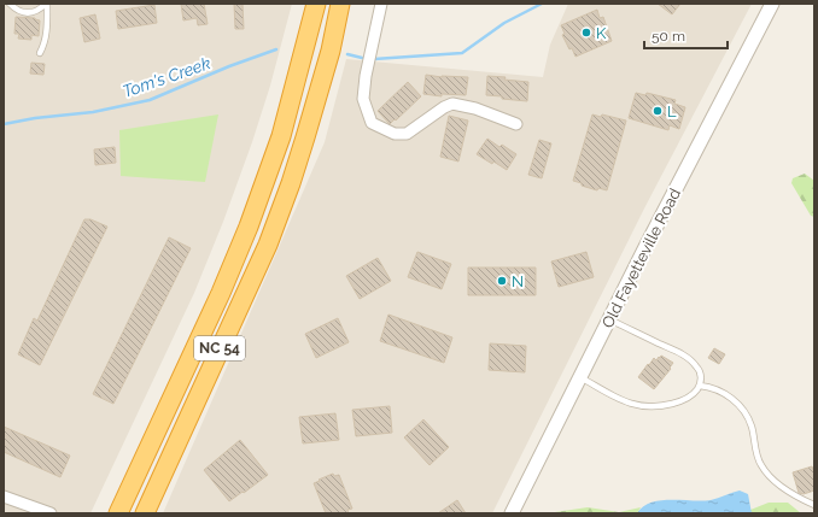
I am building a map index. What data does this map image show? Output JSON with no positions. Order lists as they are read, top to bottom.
{
  "streets": {
    "highway": ["NC 54"],
    "street": ["Old Fayetteville Road"]
  },
  "water": ["Tom's Creek"],
  "places": ["K", "L", "N"],
  "scale_bar": "50 m"
}
